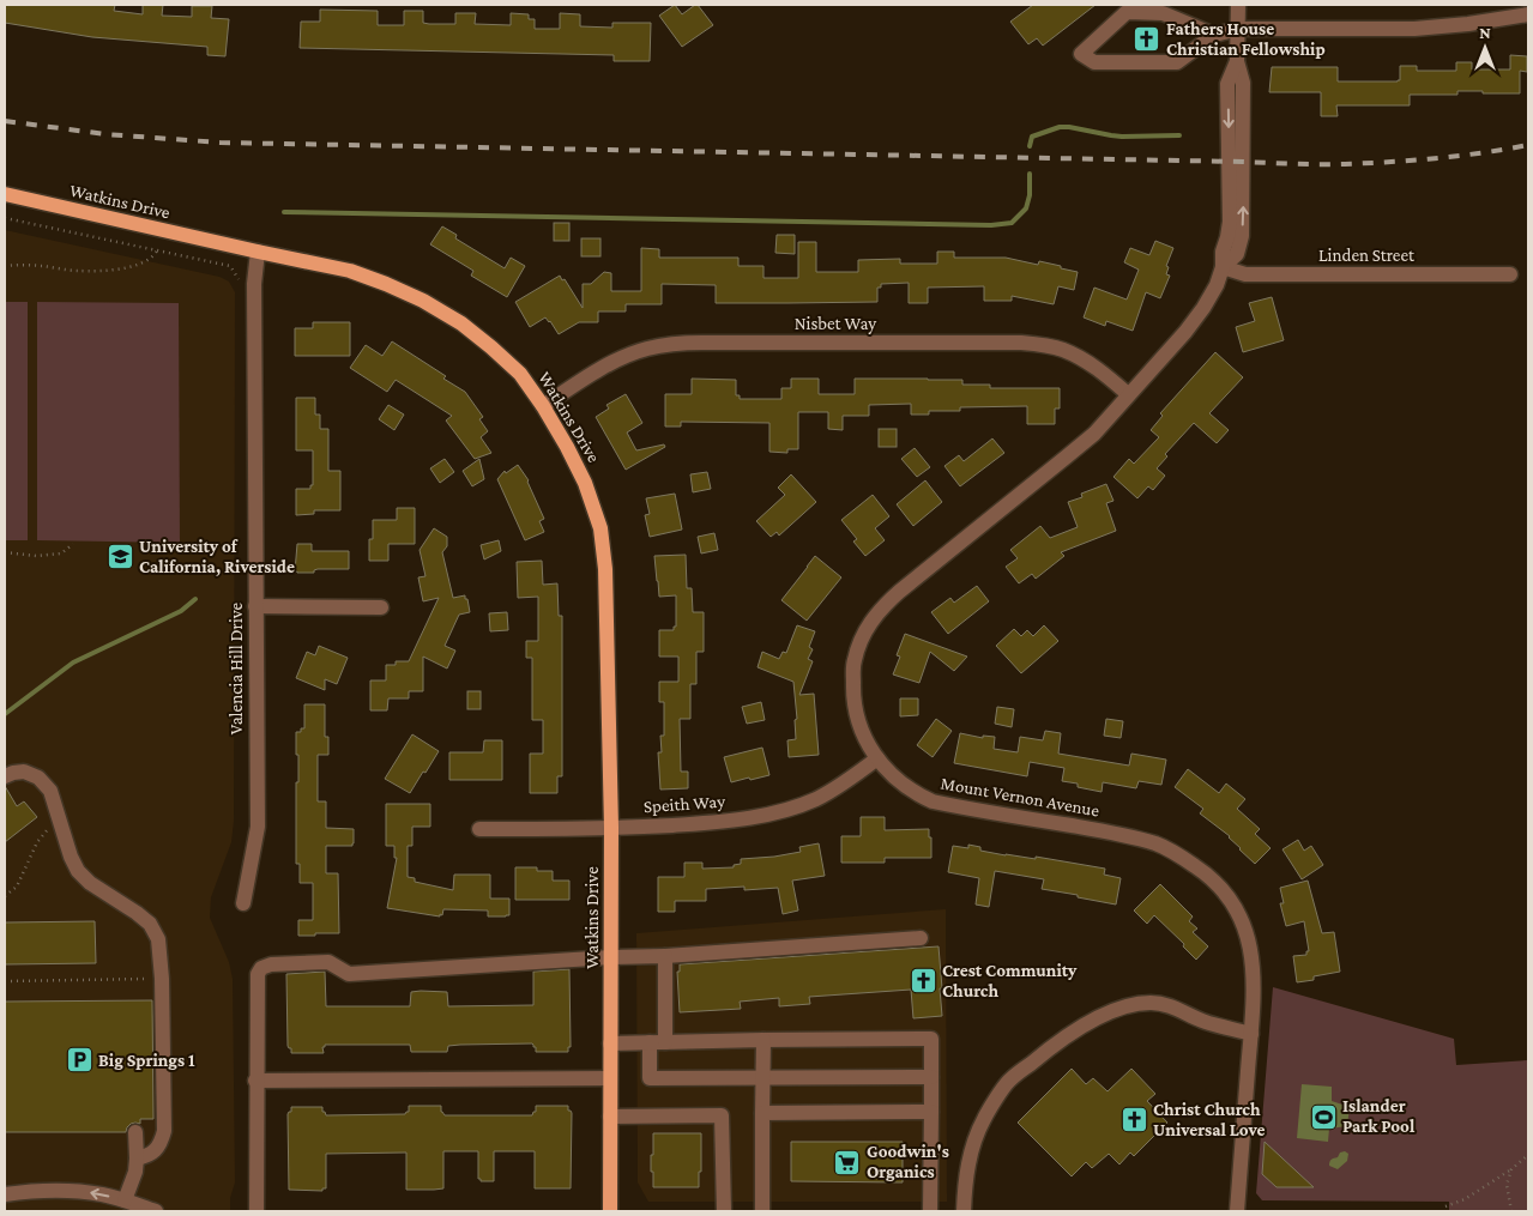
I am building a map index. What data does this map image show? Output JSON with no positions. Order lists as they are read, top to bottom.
{
  "streets": {
    "main road": ["Watkins Drive"],
    "street": [
      "Linden Street",
      "Nisbet Way",
      "Valencia Hill Drive",
      "Mount Vernon Avenue",
      "Speith Way"
    ]
  },
  "crossings": [
    ["Watkins Drive", "Nisbet Way"],
    ["Watkins Drive", "Valencia Hill Drive"],
    ["Watkins Drive", "Speith Way"],
    ["Linden Street", "Mount Vernon Avenue"],
    ["Nisbet Way", "Mount Vernon Avenue"],
    ["Mount Vernon Avenue", "Speith Way"]
  ],
  "places": {
    "church": ["Fathers House Christian Fellowship", "Crest Community Church", "Christ Church Universal Love"],
    "school or university": ["University of California, Riverside"],
    "parking": ["Big Springs 1"],
    "sports": ["Islander Park Pool"],
    "supermarket": ["Goodwin's Organics"]
  },
  "north": "top"
}
